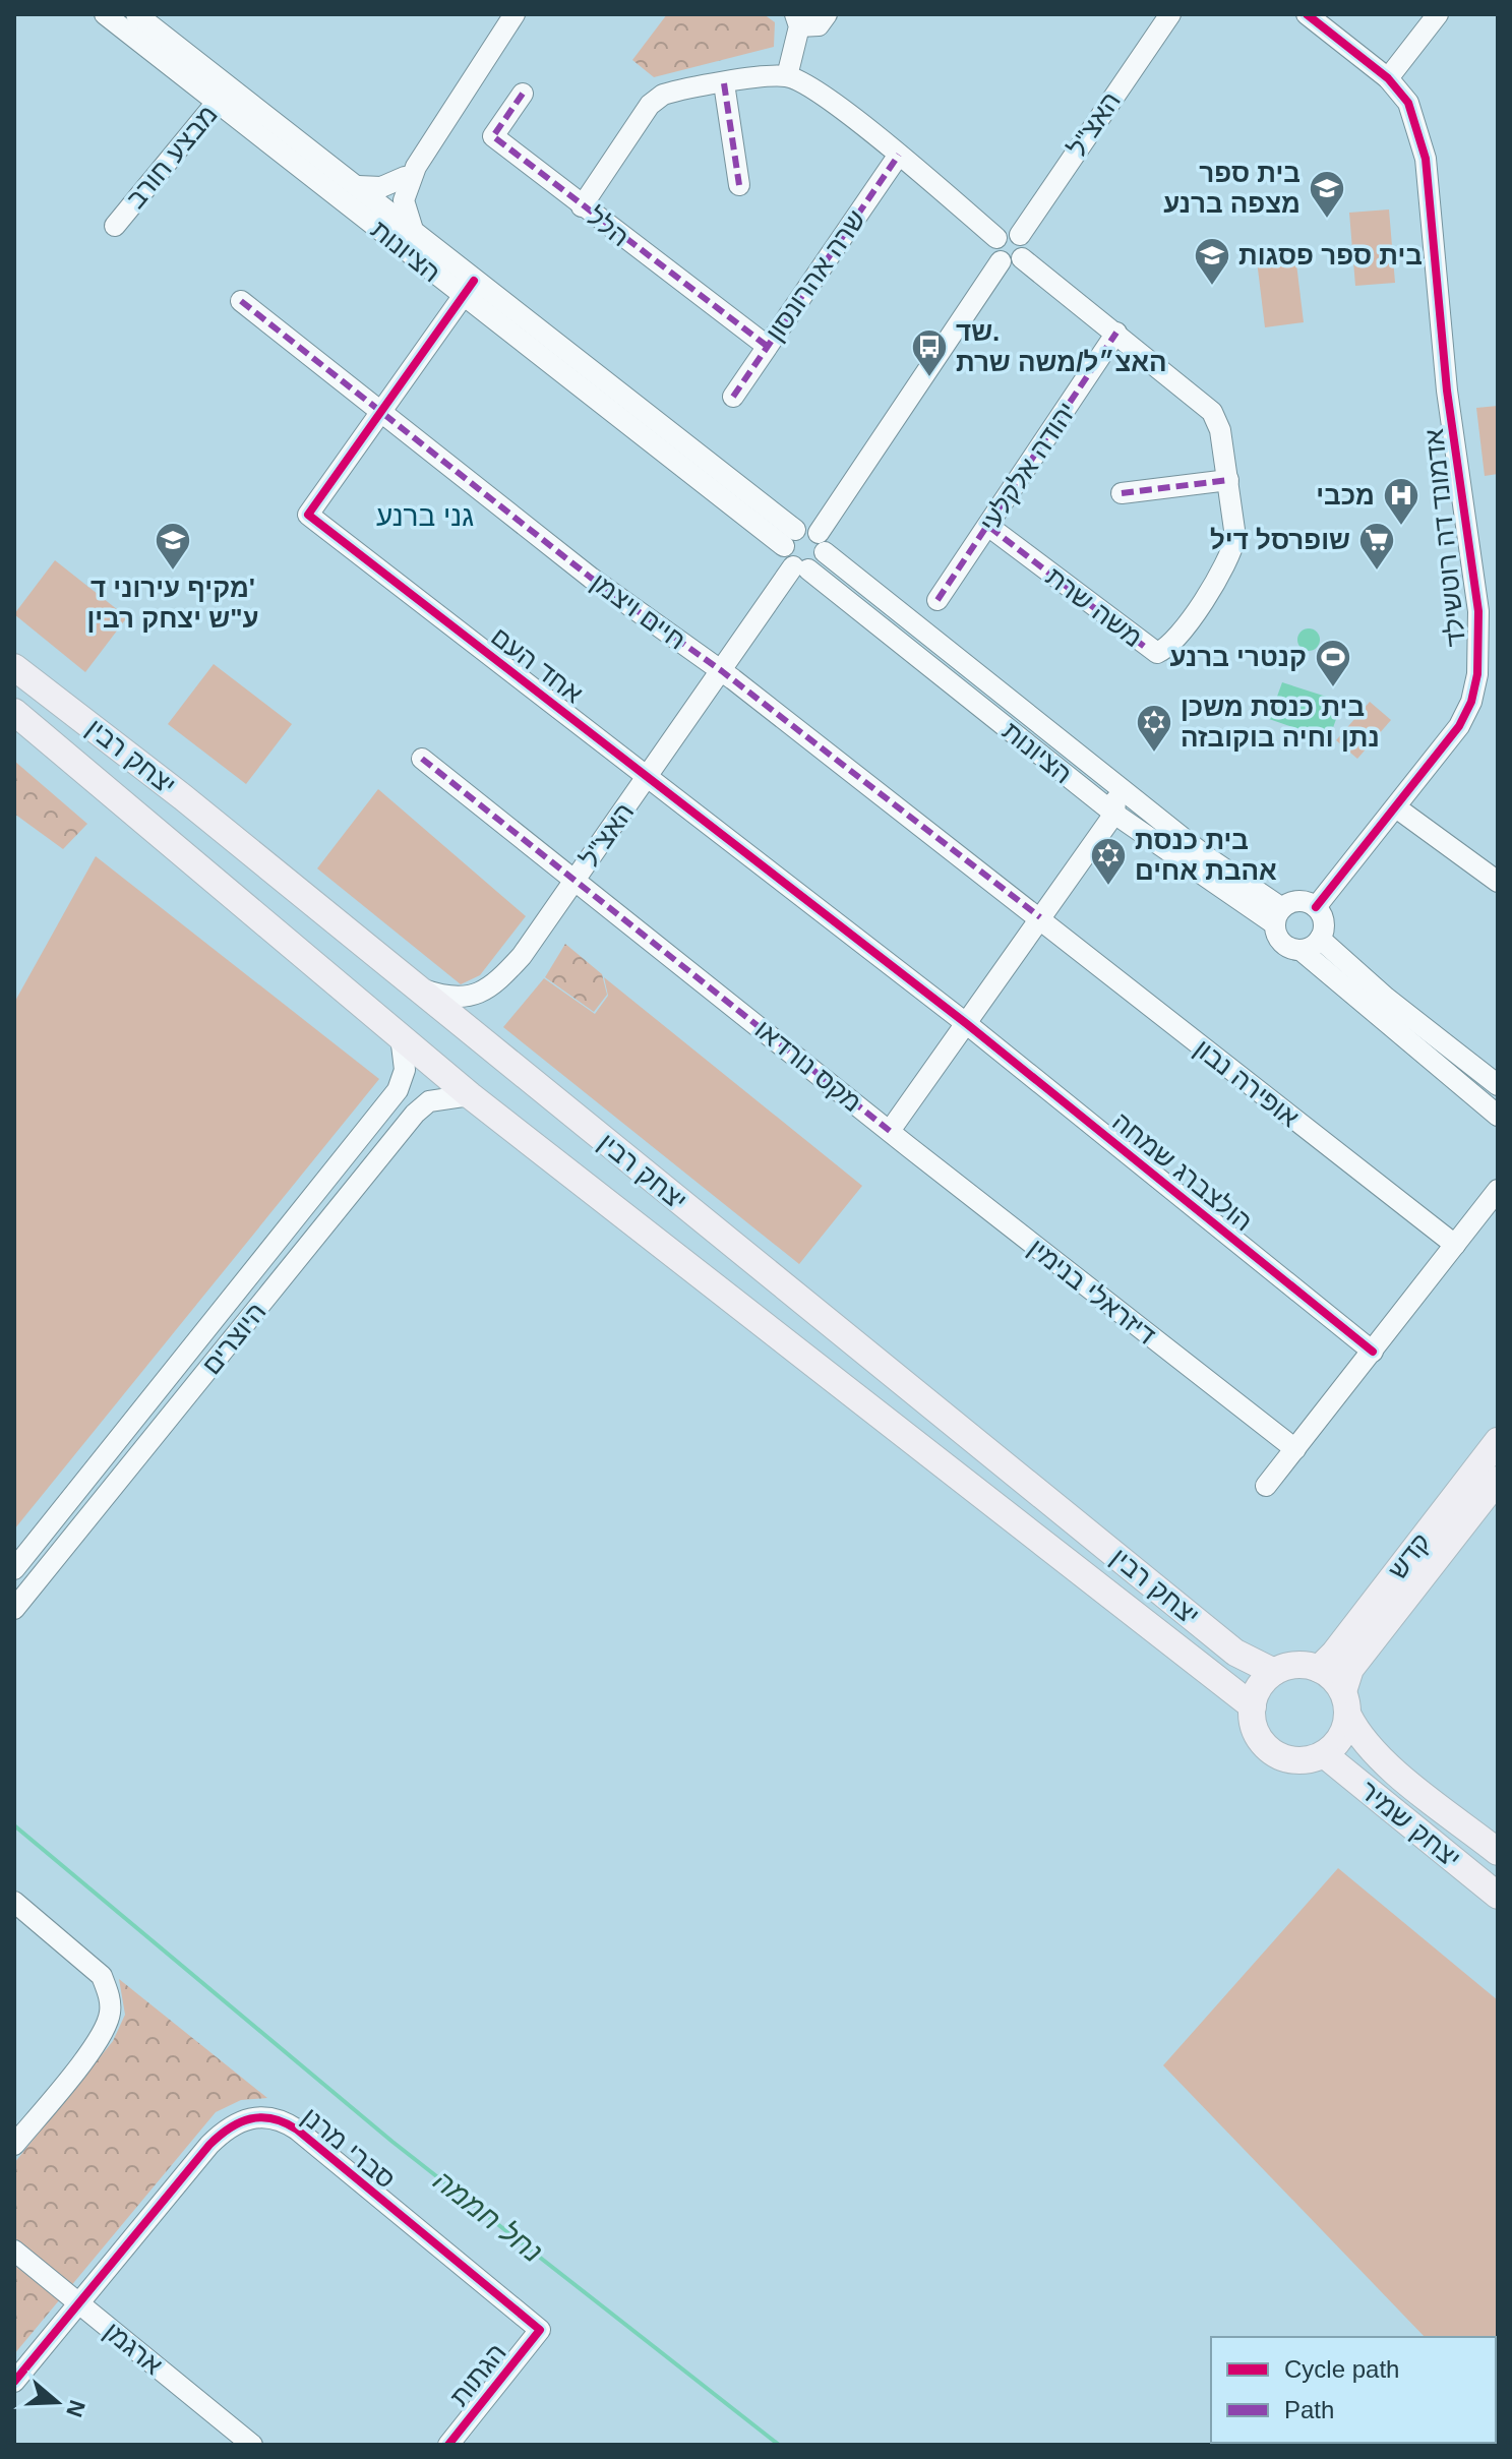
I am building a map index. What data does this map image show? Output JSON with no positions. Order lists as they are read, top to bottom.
{
  "streets": {
    "main road": ["יצחק רבין", "קדש", "יצחק שמיר"],
    "street": [
      "האצ\"ל",
      "מבצע חורב",
      "הלל",
      "הציונות",
      "שרה אהרונסון",
      "יהודה אלקלעי",
      "אדמונד דה רוטשילד",
      "משה שרת",
      "חיים ויצמן",
      "אחד העם",
      "מקס נורדאו",
      "אופירה נבון",
      "הולצברג שמחה",
      "דיזראלי בנימין",
      "היוצרים",
      "סברי מרנן",
      "ארגמן",
      "הגתות"
    ]
  },
  "crossings": [
    ["האצ\"ל", "הציונות"],
    ["האצ\"ל", "משה שרת"],
    ["האצ\"ל", "חיים ויצמן"],
    ["האצ\"ל", "אחד העם"],
    ["האצ\"ל", "יצחק רבין"],
    ["האצ\"ל", "מקס נורדאו"],
    ["מבצע חורב", "הציונות"],
    ["הלל", "שרה אהרונסון"],
    ["הציונות", "אדמונד דה רוטשילד"],
    ["הציונות", "אחד העם"],
    ["יהודה אלקלעי", "משה שרת"],
    ["חיים ויצמן", "אחד העם"],
    ["חיים ויצמן", "אופירה נבון"],
    ["אחד העם", "הולצברג שמחה"],
    ["יצחק רבין", "היוצרים"],
    ["יצחק רבין", "קדש"],
    ["יצחק רבין", "יצחק שמיר"],
    ["מקס נורדאו", "דיזראלי בנימין"],
    ["קדש", "יצחק שמיר"],
    ["סברי מרנן", "ארגמן"],
    ["סברי מרנן", "הגתות"]
  ],
  "districts": ["גני ברנע"],
  "water": ["נחל חממה"],
  "places": {
    "school or university": ["בית ספר מצפה ברנע", "בית ספר פסגות", "מקיף עירוני ד' ע\"ש יצחק רבין"],
    "bus stop": ["שד. האצ״ל/משה שרת"],
    "hospital": ["מכבי"],
    "supermarket": ["שופרסל דיל"],
    "sports": ["קנטרי ברנע"],
    "synagogue": ["בית כנסת משכן נתן וחיה בוקובזה", "בית כנסת אהבת אחים"]
  },
  "legend": ["Cycle path", "Path"],
  "north": "right"
}
